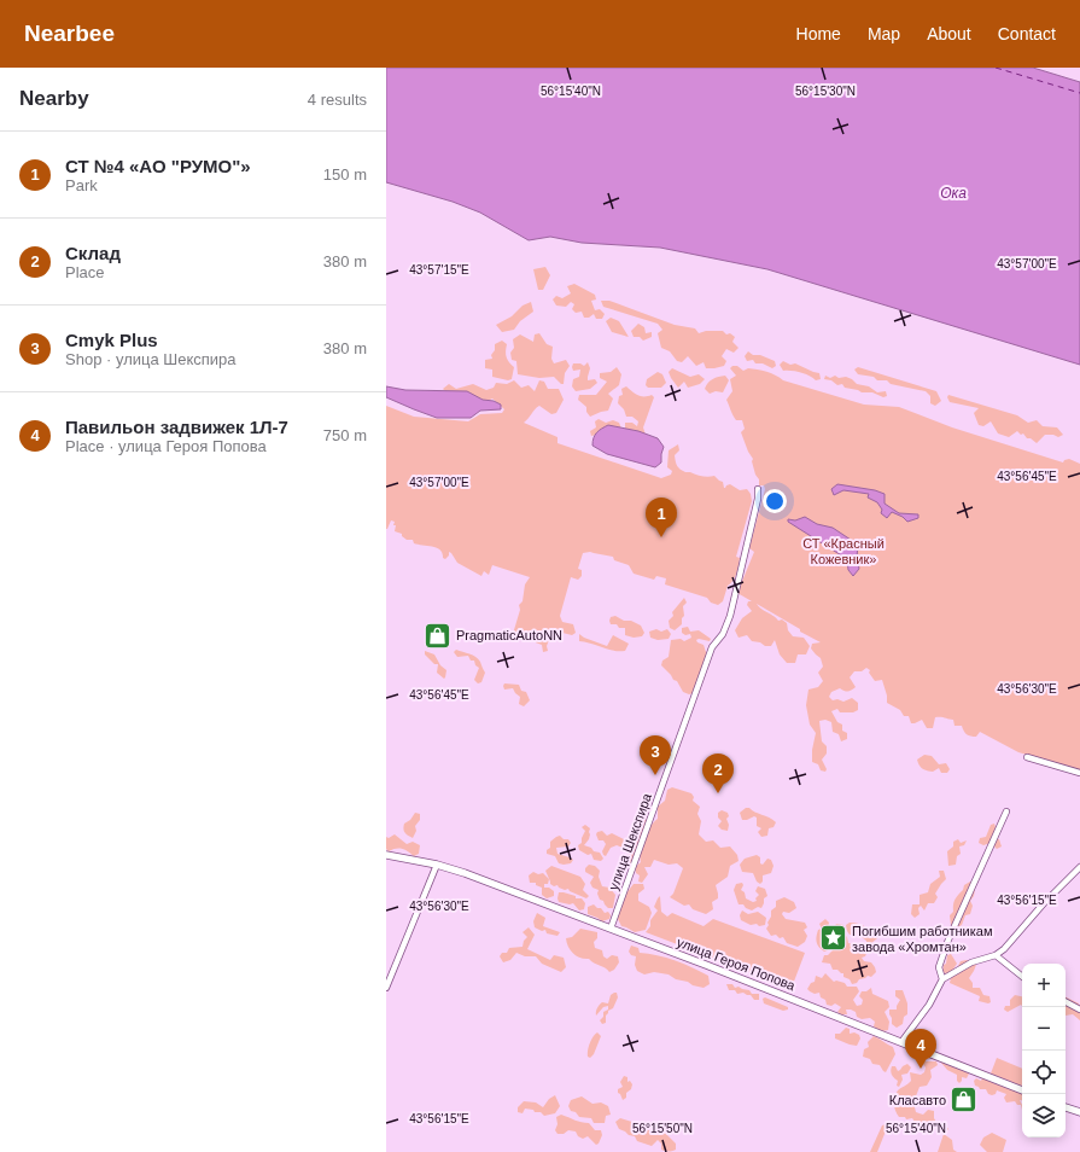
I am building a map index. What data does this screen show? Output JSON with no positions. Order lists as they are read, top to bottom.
{
  "streets": {
    "street": ["улица Шекспира", "улица Героя Попова"]
  },
  "crossings": [
    ["улица Шекспира", "улица Героя Попова"]
  ],
  "water": ["Ока"],
  "parks": ["СТ «Красный Кожевник»"],
  "places": {
    "shop": ["PragmaticAutoNN", "Класавто"],
    "place": ["Погибшим работникам завода «Хромтан»"]
  },
  "page": {
    "header": "Nearbee",
    "nav": [
      "Home",
      "Map",
      "About",
      "Contact"
    ],
    "heading": ["Nearby", "4 results"],
    "list": [
      {
        "mark": "1",
        "name": "СТ №4 «АО \"РУМО\"»",
        "note": "Park",
        "value": "150 m"
      },
      {
        "mark": "2",
        "name": "Склад",
        "note": "Place",
        "value": "380 m"
      },
      {
        "mark": "3",
        "name": "Cmyk Plus",
        "note": "Shop · улица Шекспира",
        "value": "380 m"
      },
      {
        "mark": "4",
        "name": "Павильон задвижек 1Л-7",
        "note": "Place · улица Героя Попова",
        "value": "750 m"
      }
    ],
    "pins": [
      "1",
      "3",
      "2",
      "4"
    ],
    "map_buttons": ["+", "−"]
  },
  "coordinates": [
    "56°15'40\"N",
    "56°15'30\"N",
    "43°57'00\"E",
    "43°57'15\"E",
    "43°56'45\"E",
    "43°56'30\"E",
    "43°56'15\"E",
    "56°15'50\"N"
  ]
}
